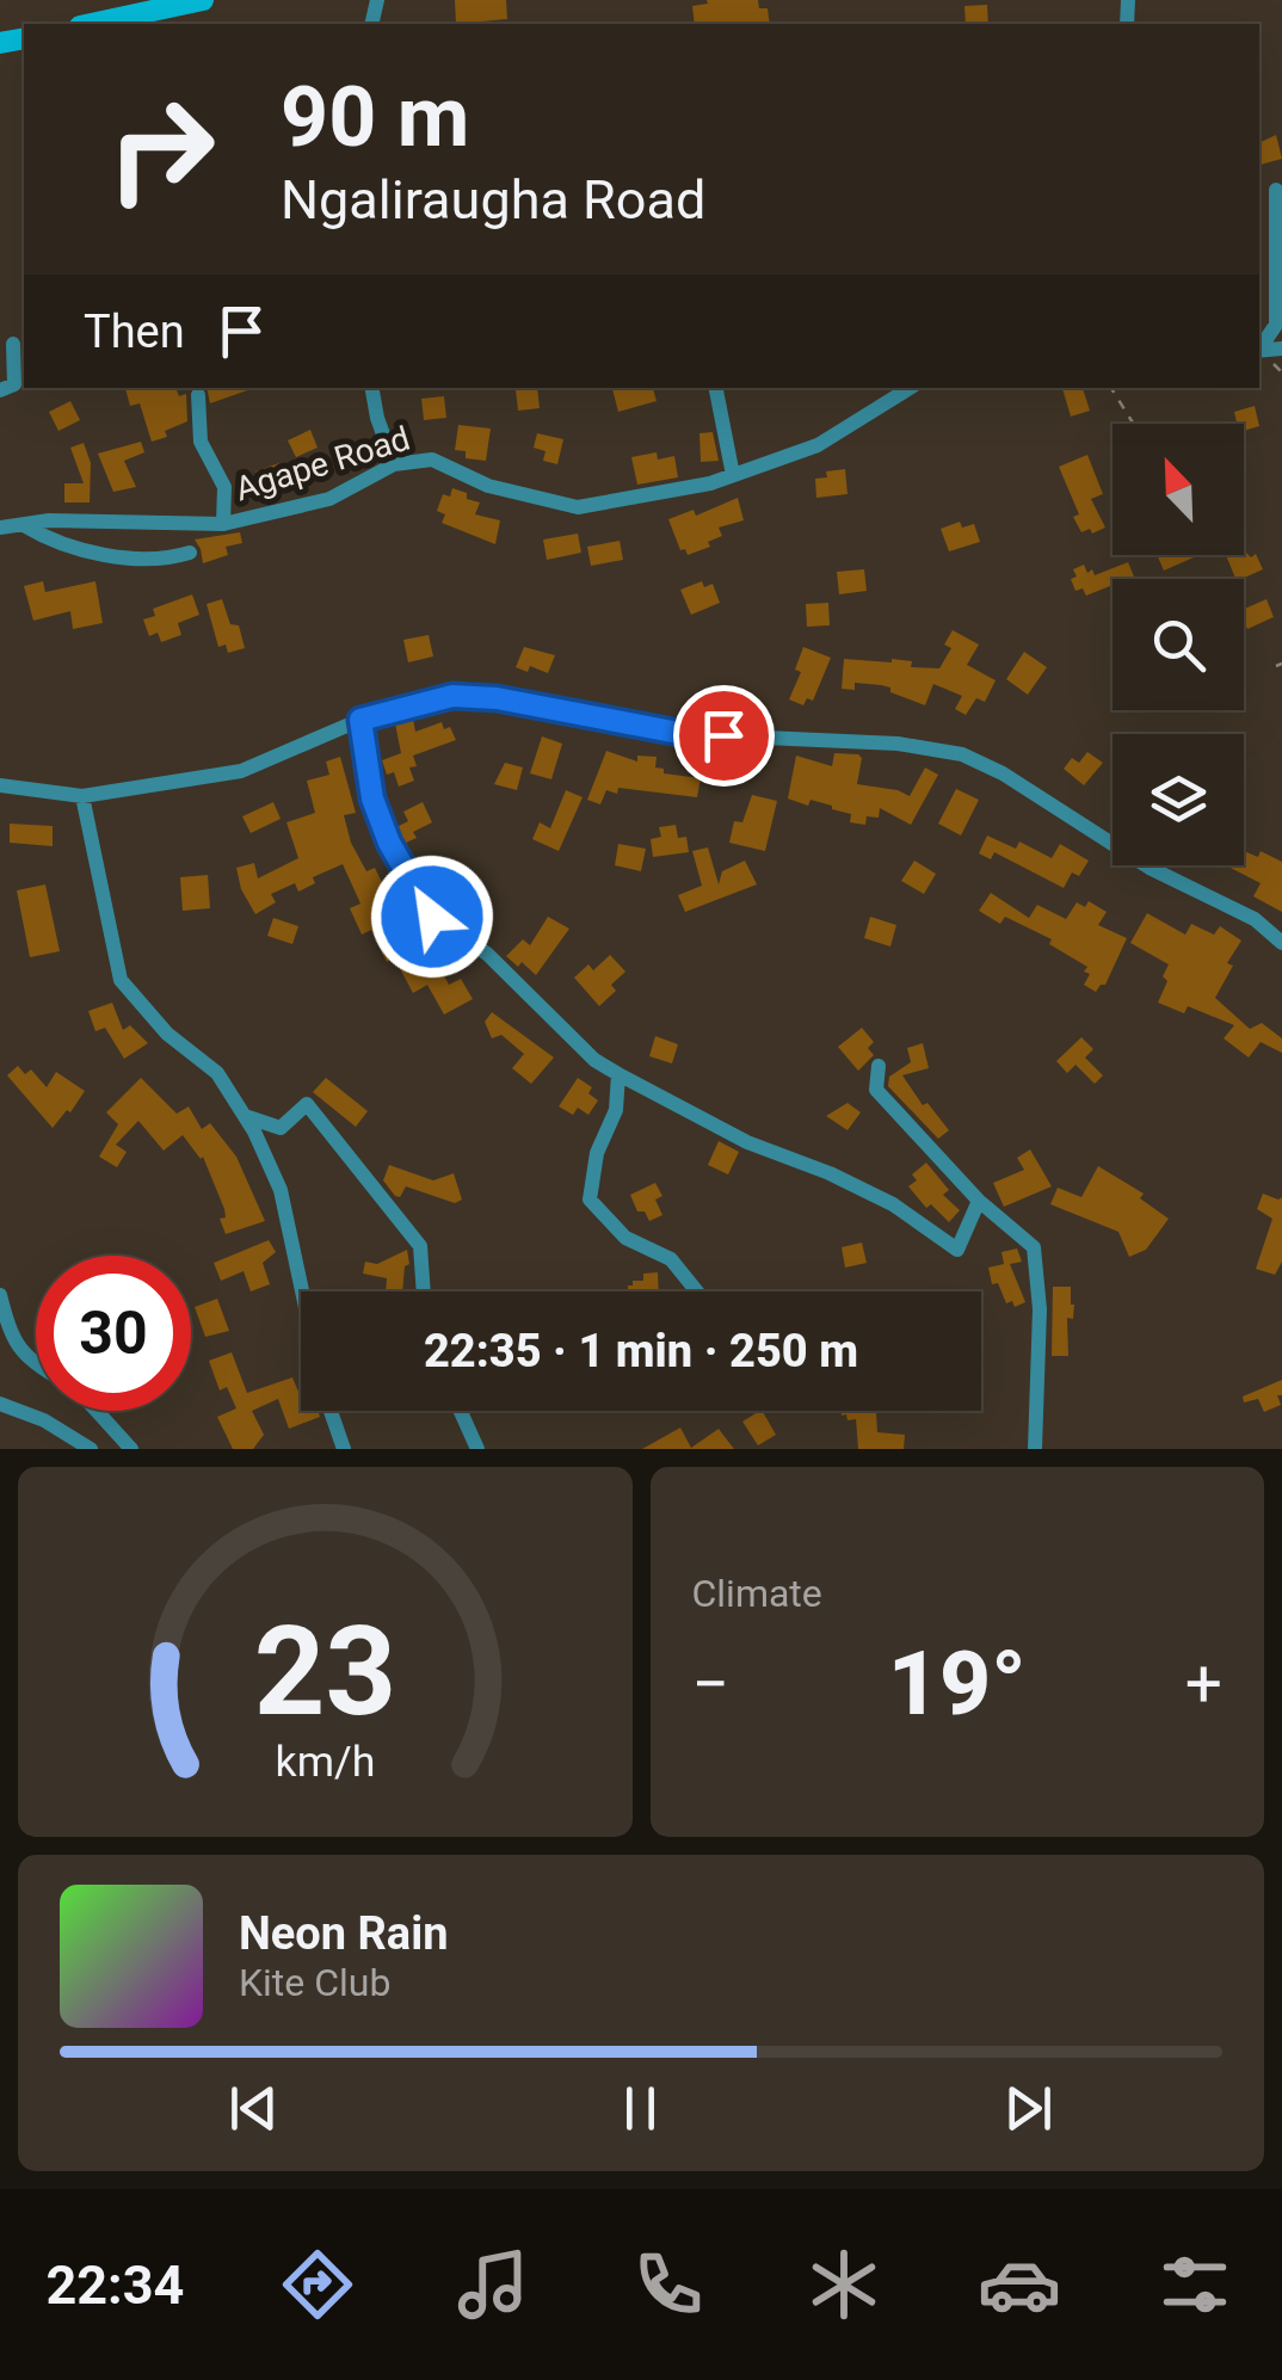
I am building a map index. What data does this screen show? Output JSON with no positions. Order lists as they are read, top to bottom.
{
  "streets": {
    "street": ["Agape Road"]
  },
  "north": "top left",
  "page": {
    "turn": ["90 m", "Ngaliraugha Road"],
    "then": "Then",
    "limit": "30",
    "trip": "22:35 · 1 min · 250 m",
    "tile": "Climate",
    "heat": ["−", "19°", "+"],
    "song": ["Neon Rain", "Kite Club"],
    "tabs": "22:34",
    "gauge": ["23", "km/h"]
  }
}
